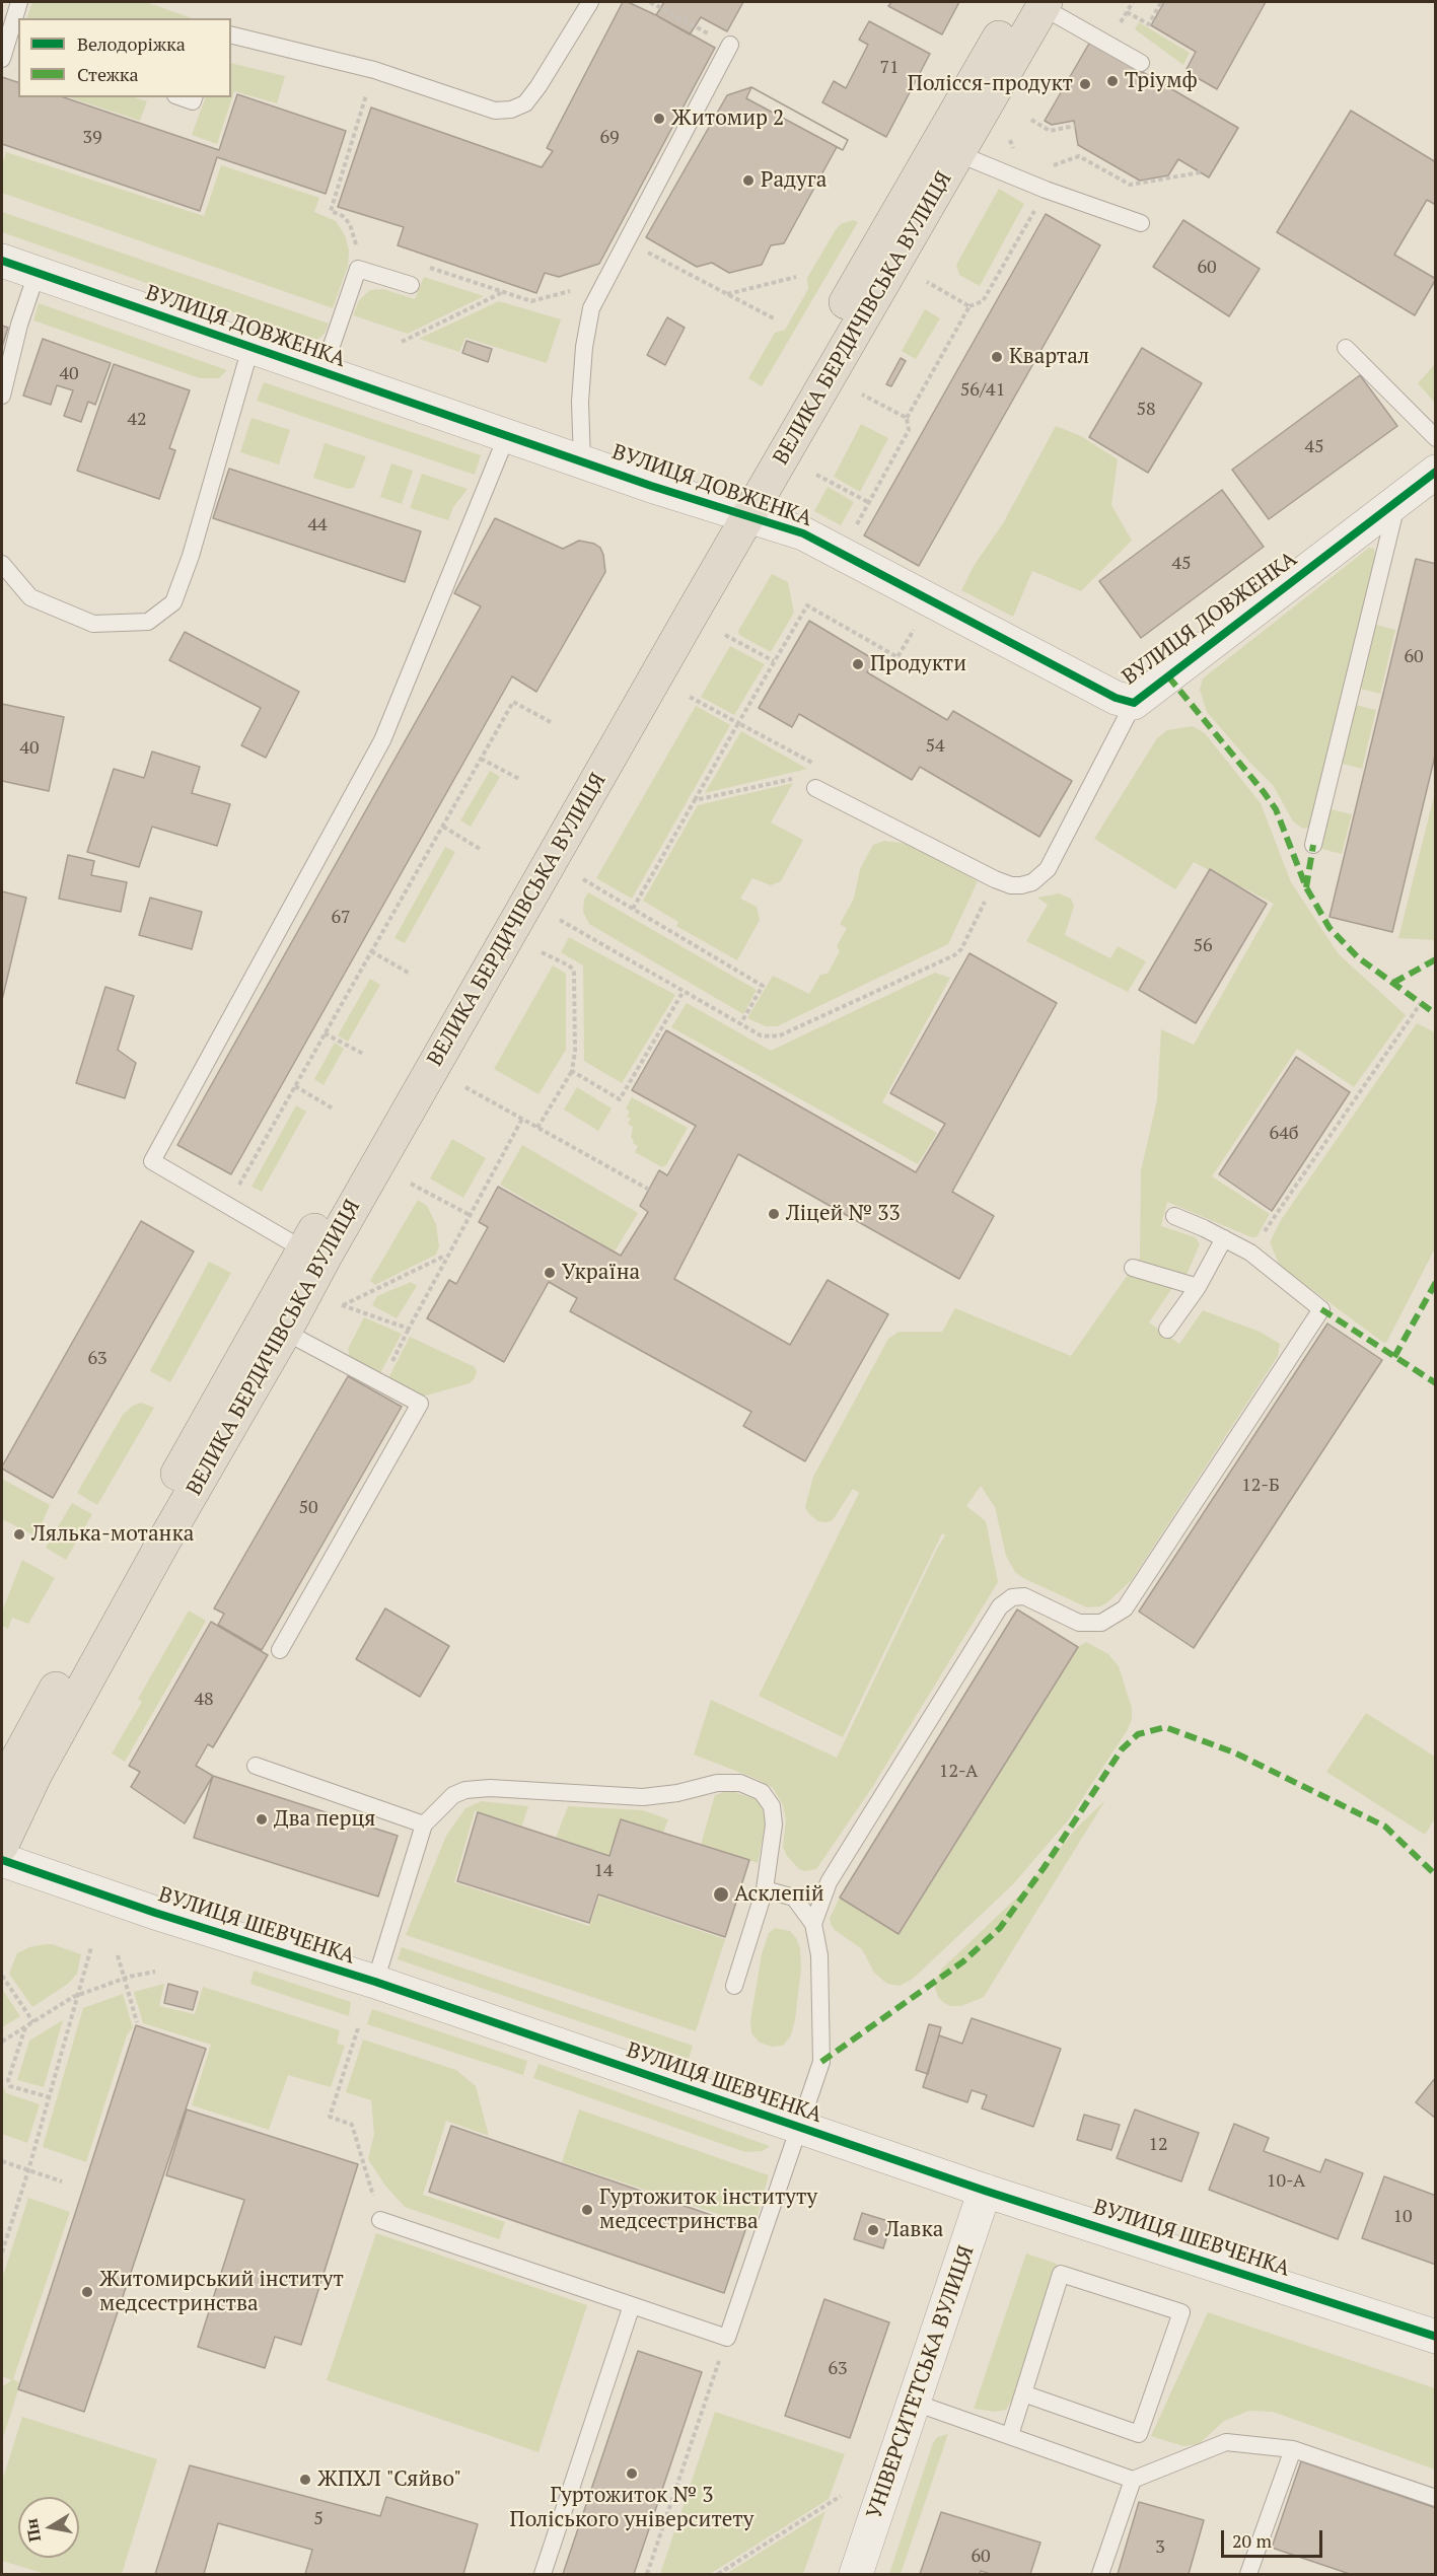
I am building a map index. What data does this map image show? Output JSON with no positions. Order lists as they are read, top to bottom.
{
  "streets": {
    "highway": ["ВЕЛИКА БЕРДИЧІВСЬКА ВУЛИЦЯ"],
    "street": ["ВУЛИЦЯ ДОВЖЕНКА", "ВУЛИЦЯ ШЕВЧЕНКА", "УНІВЕРСИТЕТСЬКА ВУЛИЦЯ"]
  },
  "crossings": [
    ["ВЕЛИКА БЕРДИЧІВСЬКА ВУЛИЦЯ", "ВУЛИЦЯ ДОВЖЕНКА"],
    ["ВУЛИЦЯ ШЕВЧЕНКА", "УНІВЕРСИТЕТСЬКА ВУЛИЦЯ"]
  ],
  "places": [
    "Тріумф",
    "Полісся-продукт",
    "Житомир 2",
    "Радуга",
    "Квартал",
    "Продукти",
    "Ліцей № 33",
    "Україна",
    "Лялька-мотанка",
    "Два перця",
    "Асклепій",
    "Гуртожиток інституту медсестринства",
    "Лавка",
    "Житомирський інститут медсестринства",
    "Гуртожиток № 3 Поліського університету",
    "ЖПХЛ \"Сяйво\""
  ],
  "house_numbers": [
    "71",
    "39",
    "69",
    "60",
    "40",
    "56/41",
    "58",
    "42",
    "45",
    "44",
    "45",
    "60",
    "54",
    "40",
    "67",
    "56",
    "64б",
    "63",
    "12-Б",
    "50",
    "48",
    "12-А",
    "14",
    "12",
    "10-А",
    "10",
    "63",
    "5",
    "3",
    "60"
  ],
  "legend": ["Велодоріжка", "Стежка"],
  "scale_bar": "20 m",
  "north": "left"
}
